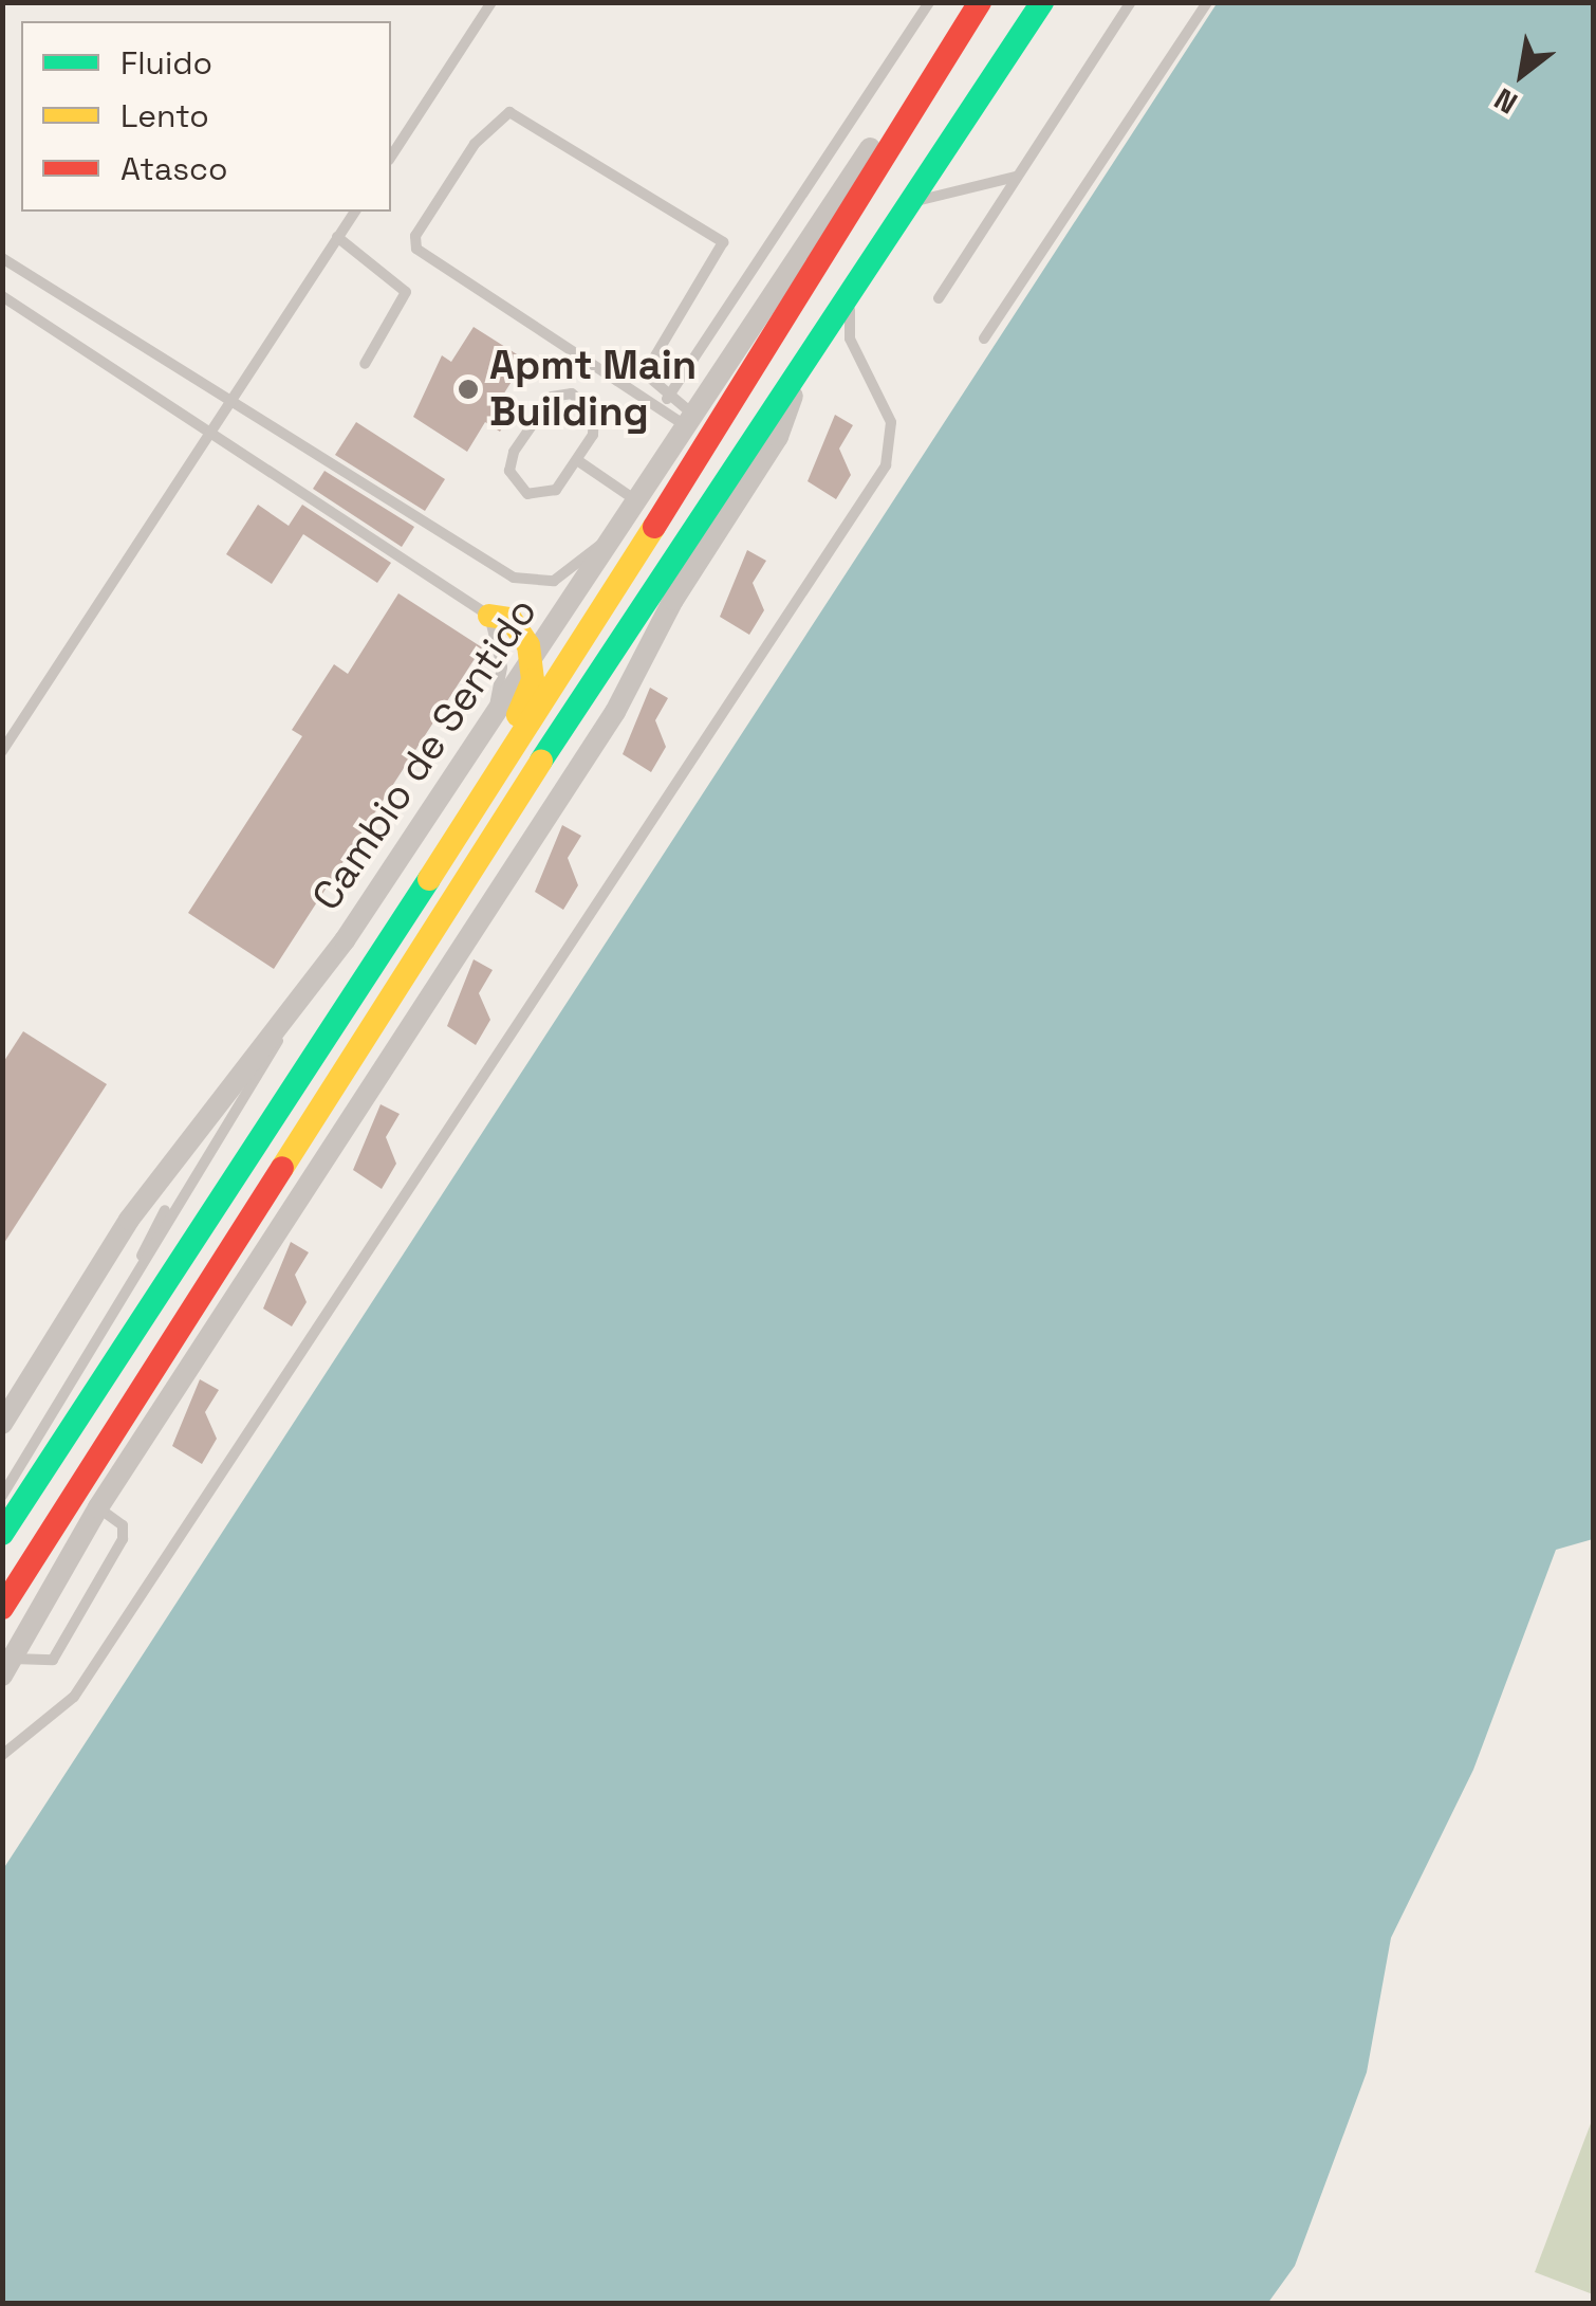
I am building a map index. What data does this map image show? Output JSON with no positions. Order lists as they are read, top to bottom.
{
  "streets": {
    "street": ["Cambio de Sentido"]
  },
  "places": ["Apmt Main Building"],
  "legend": ["Fluido", "Lento", "Atasco"],
  "north": "bottom left"
}
